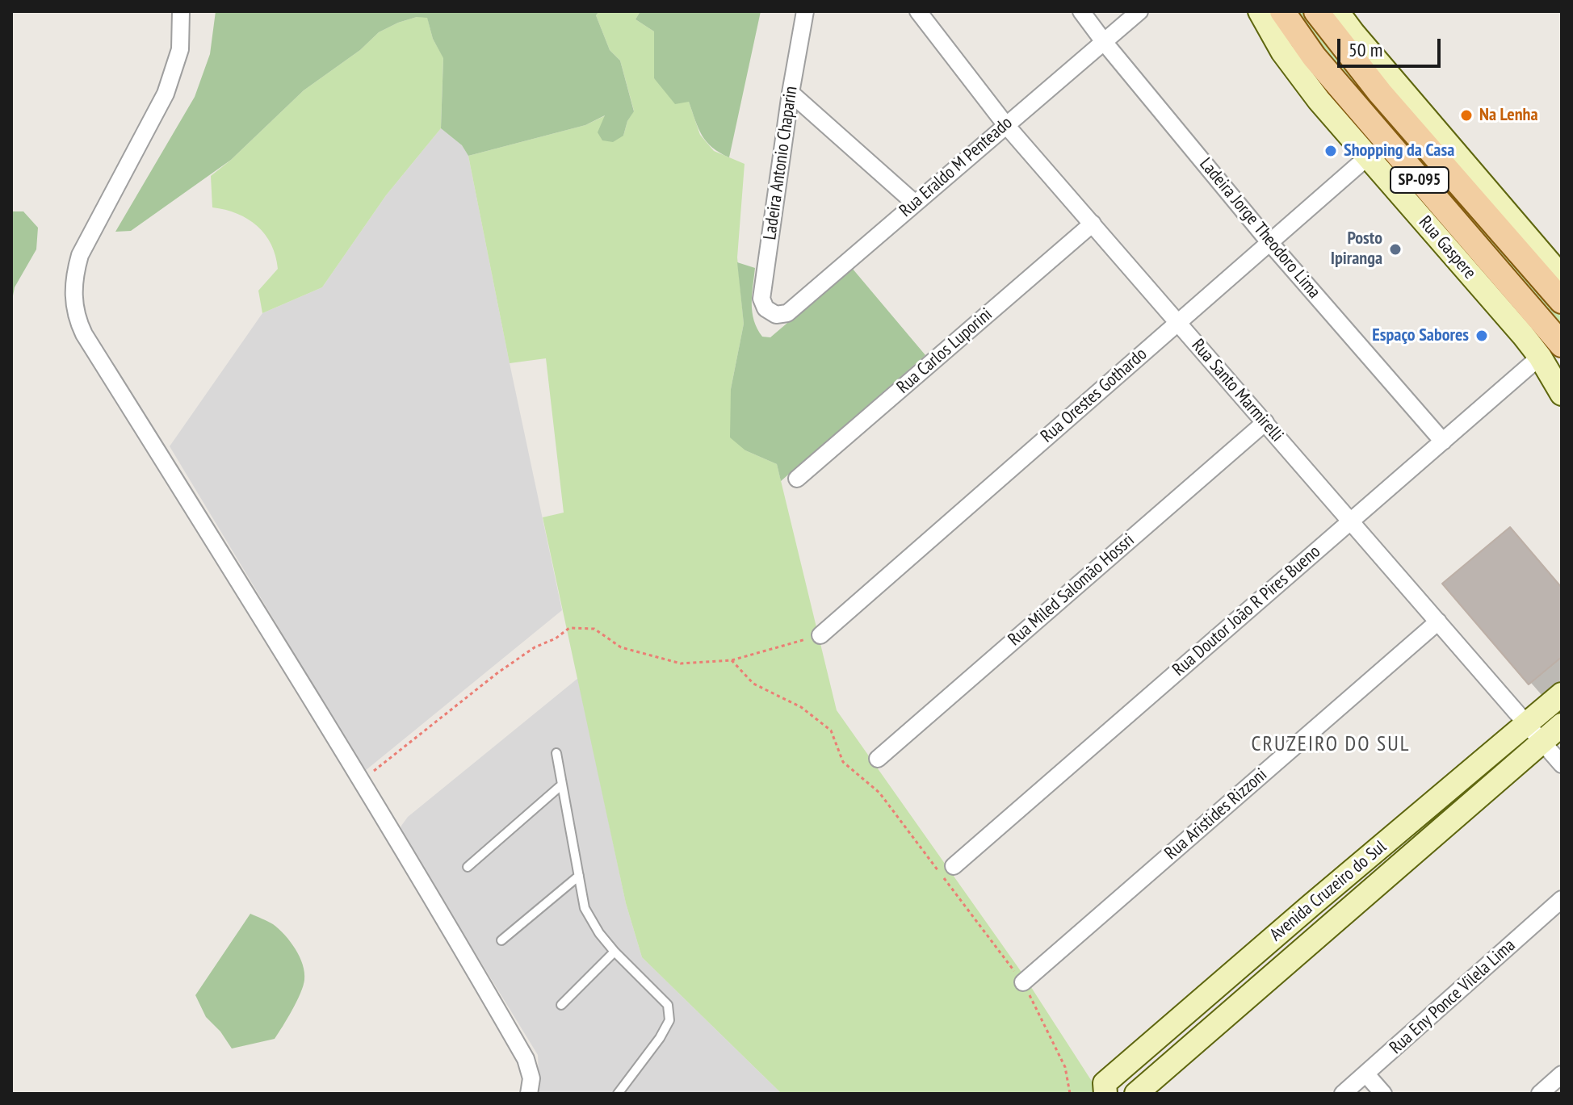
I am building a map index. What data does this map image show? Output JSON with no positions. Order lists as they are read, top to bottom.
{
  "streets": {
    "main road": ["SP-095"],
    "street": [
      "Ladeira Antonio Chaparin",
      "Rua Eraldo M Penteado",
      "Ladeira Jorge Theodoro Lima",
      "Rua Gaspere",
      "Rua Carlos Luporini",
      "Rua Santo Marmirelli",
      "Rua Orestes Gothardo",
      "Rua Miled Salomão Hossri",
      "Rua Doutor João R Pires Bueno",
      "Rua Aristides Rizzoni",
      "Avenida Cruzeiro do Sul",
      "Rua Eny Ponce Vilela Lima"
    ]
  },
  "crossings": [
    ["Ladeira Antonio Chaparin", "Rua Eraldo M Penteado"],
    ["Rua Eraldo M Penteado", "Ladeira Jorge Theodoro Lima"],
    ["Rua Eraldo M Penteado", "Rua Santo Marmirelli"],
    ["Ladeira Jorge Theodoro Lima", "Rua Orestes Gothardo"],
    ["Ladeira Jorge Theodoro Lima", "Rua Doutor João R Pires Bueno"],
    ["Rua Gaspere", "Rua Orestes Gothardo"],
    ["Rua Gaspere", "Rua Doutor João R Pires Bueno"],
    ["Rua Carlos Luporini", "Rua Santo Marmirelli"],
    ["Rua Santo Marmirelli", "Rua Orestes Gothardo"],
    ["Rua Santo Marmirelli", "Rua Miled Salomão Hossri"],
    ["Rua Santo Marmirelli", "Rua Doutor João R Pires Bueno"],
    ["Rua Santo Marmirelli", "Rua Aristides Rizzoni"],
    ["Rua Santo Marmirelli", "Avenida Cruzeiro do Sul"]
  ],
  "districts": ["CRUZEIRO DO SUL"],
  "places": [
    "Na Lenha",
    "Shopping da Casa",
    "Posto Ipiranga",
    "Espaço Sabores"
  ],
  "scale_bar": "50 m"
}
